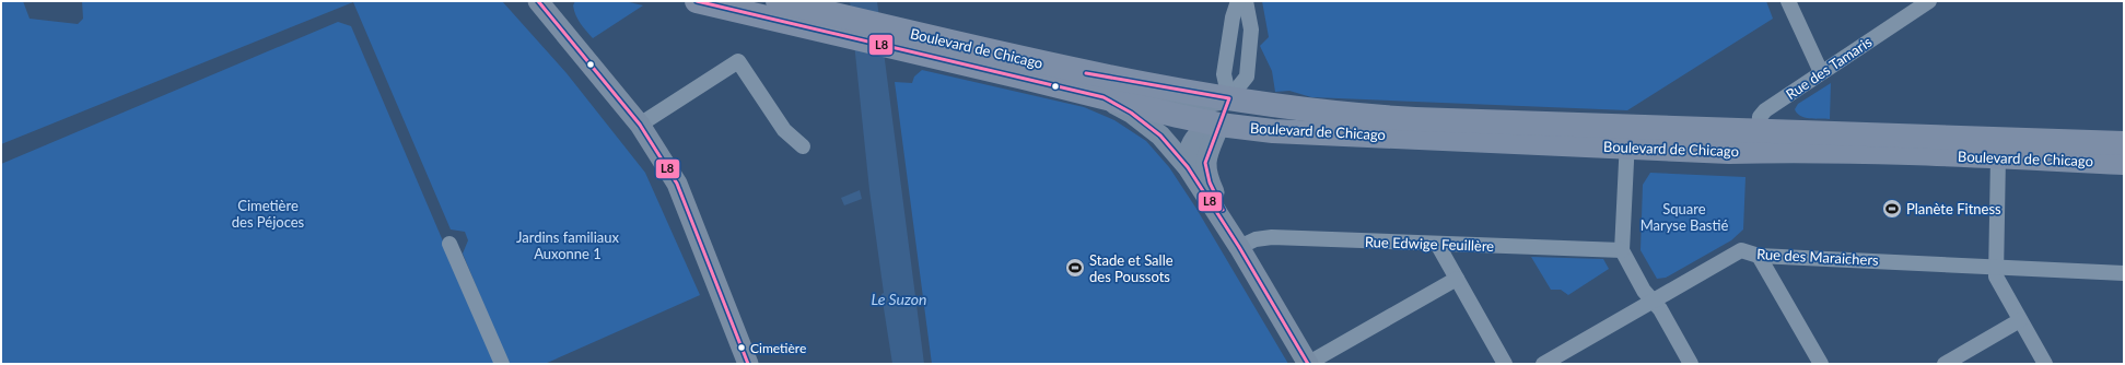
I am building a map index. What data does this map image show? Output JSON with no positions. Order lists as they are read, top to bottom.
{
  "streets": {
    "main road": ["Boulevard de Chicago"],
    "street": ["Rue des Tamaris", "Rue Edwige Feuillère", "Rue des Maraichers"]
  },
  "crossings": [
    ["Boulevard de Chicago", "Rue des Tamaris"]
  ],
  "water": ["Le Suzon"],
  "parks": ["Cimetière des Péjoces", "Square Maryse Bastié", "Jardins familiaux Auxonne 1"],
  "places": {
    "sports": ["Planète Fitness", "Stade et Salle des Poussots"],
    "other": ["Cimetière"]
  },
  "lines": ["transit line L8"]
}
